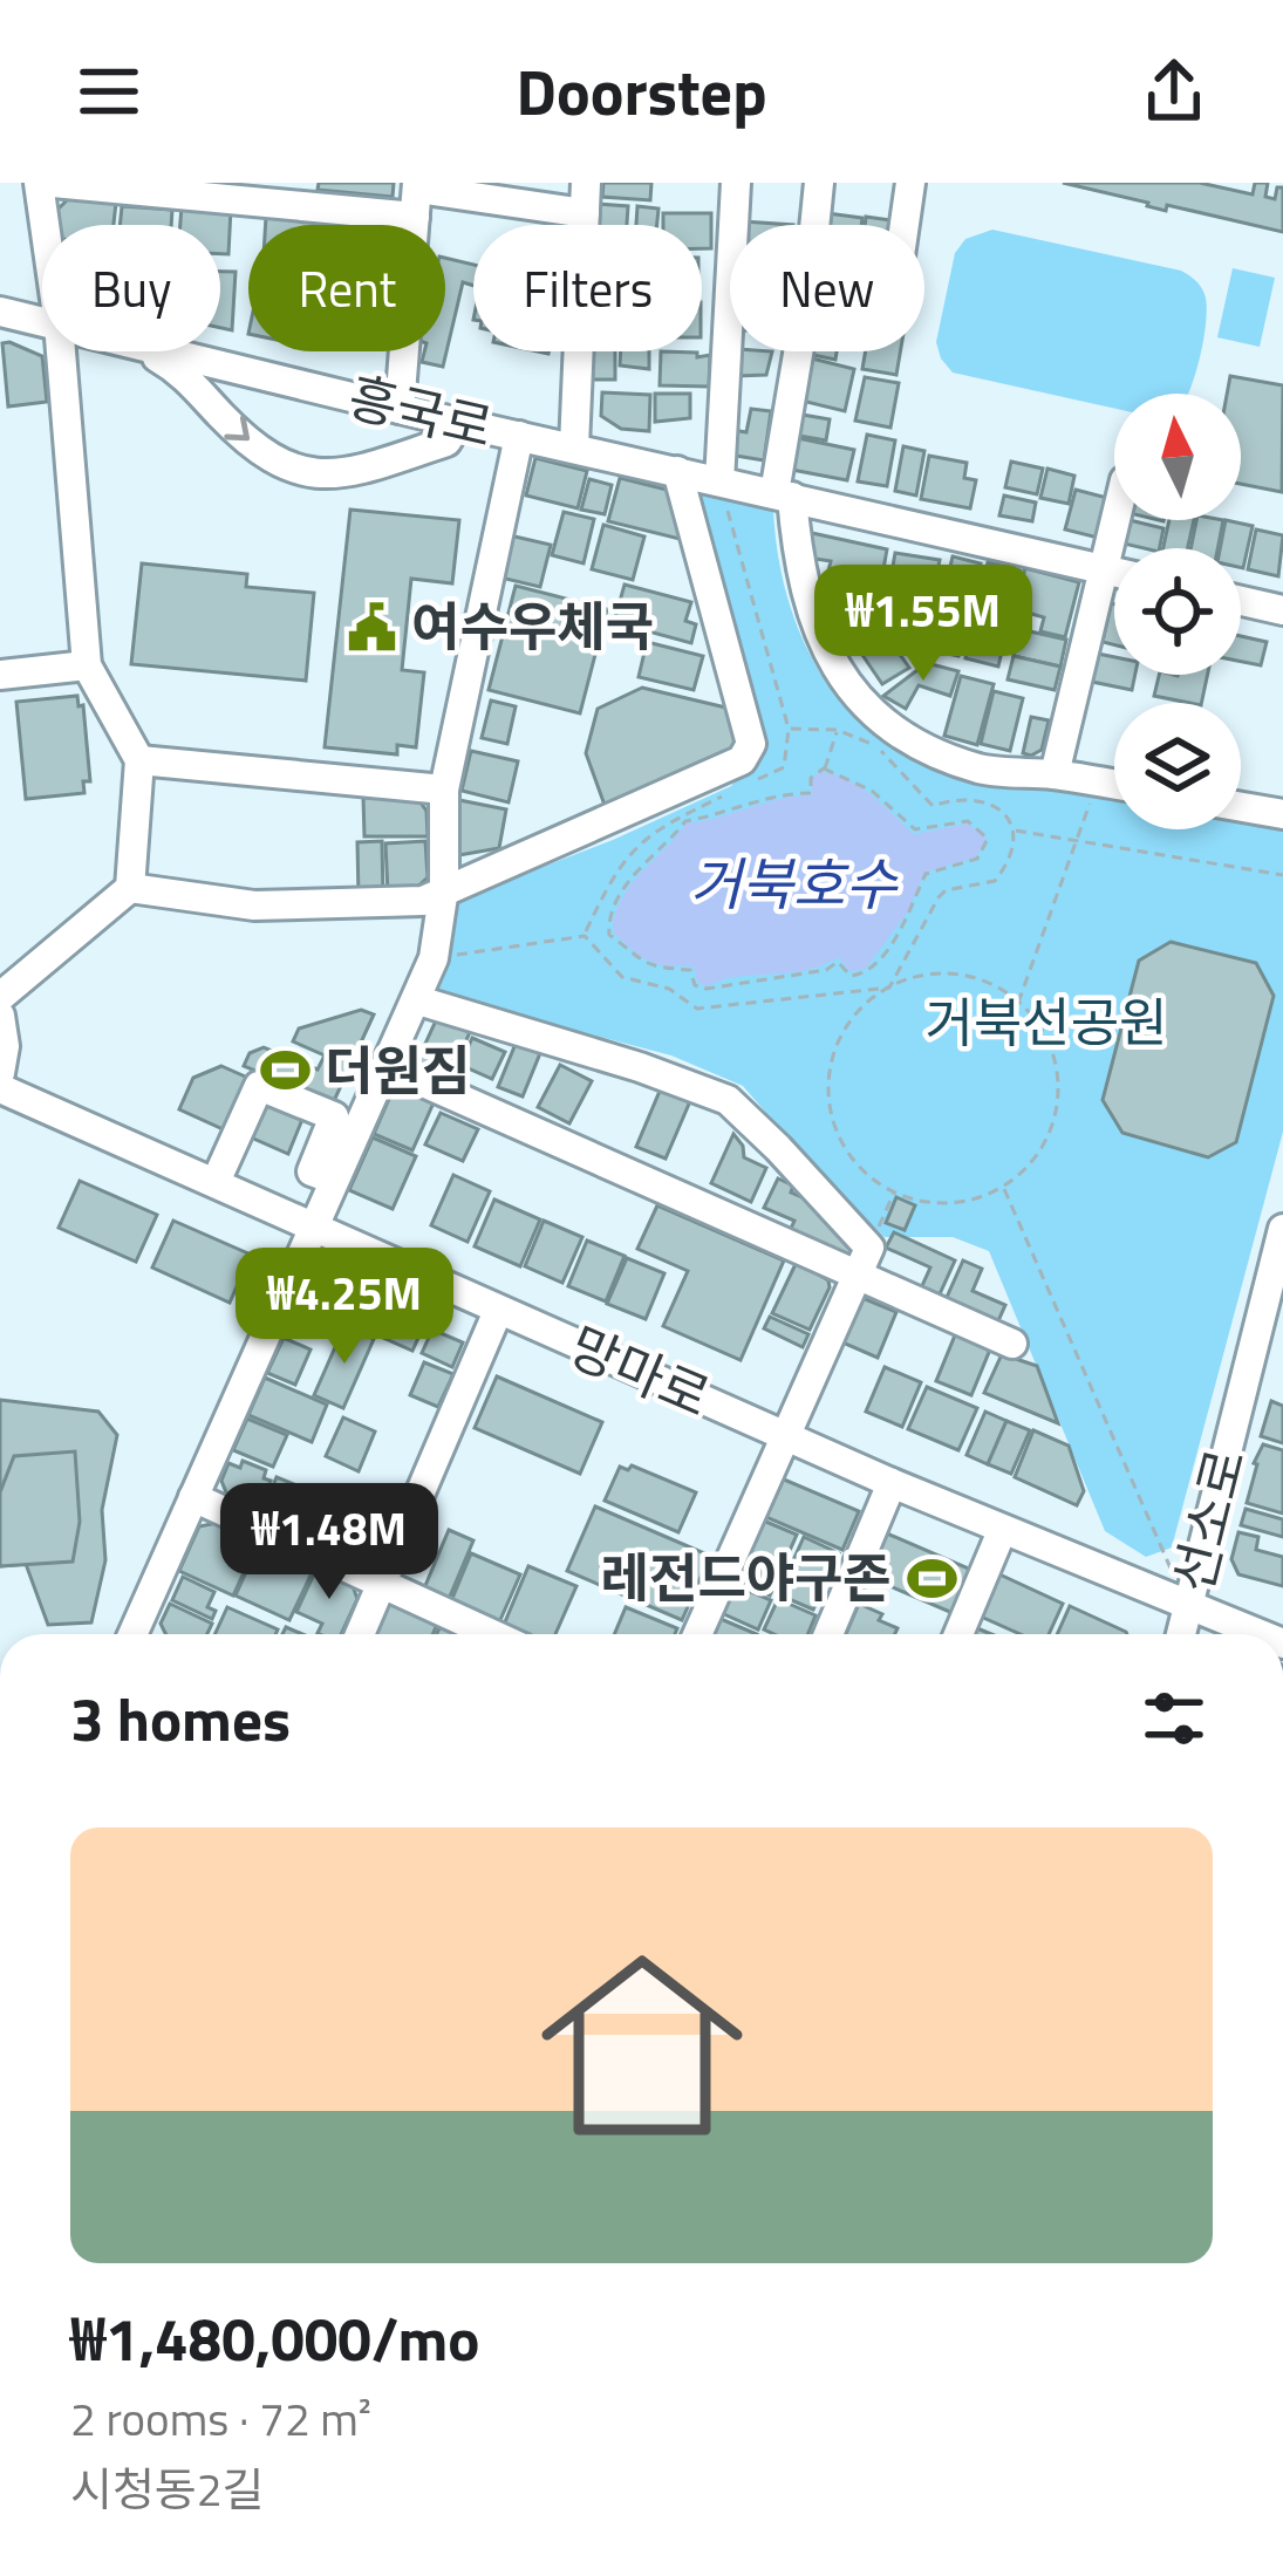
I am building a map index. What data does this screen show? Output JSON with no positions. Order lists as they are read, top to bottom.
{
  "streets": {
    "street": ["흥국로", "망마로", "선소로"]
  },
  "crossings": [
    ["망마로", "선소로"]
  ],
  "water": ["거북호수"],
  "parks": ["거북선공원"],
  "places": {
    "public building": ["여수우체국"],
    "sports": ["더원짐", "레전드야구존"]
  },
  "north": "top",
  "page": {
    "header": "Doorstep",
    "chip": [
      "Buy",
      "Rent",
      "Filters",
      "New"
    ],
    "price": ["₩1.55M", "₩4.25M", "₩1.48M"],
    "heading": "3 homes",
    "list": [
      {
        "name": "₩1,480,000/mo",
        "note": "2 rooms · 72 m² · 시청동2길"
      }
    ]
  }
}
